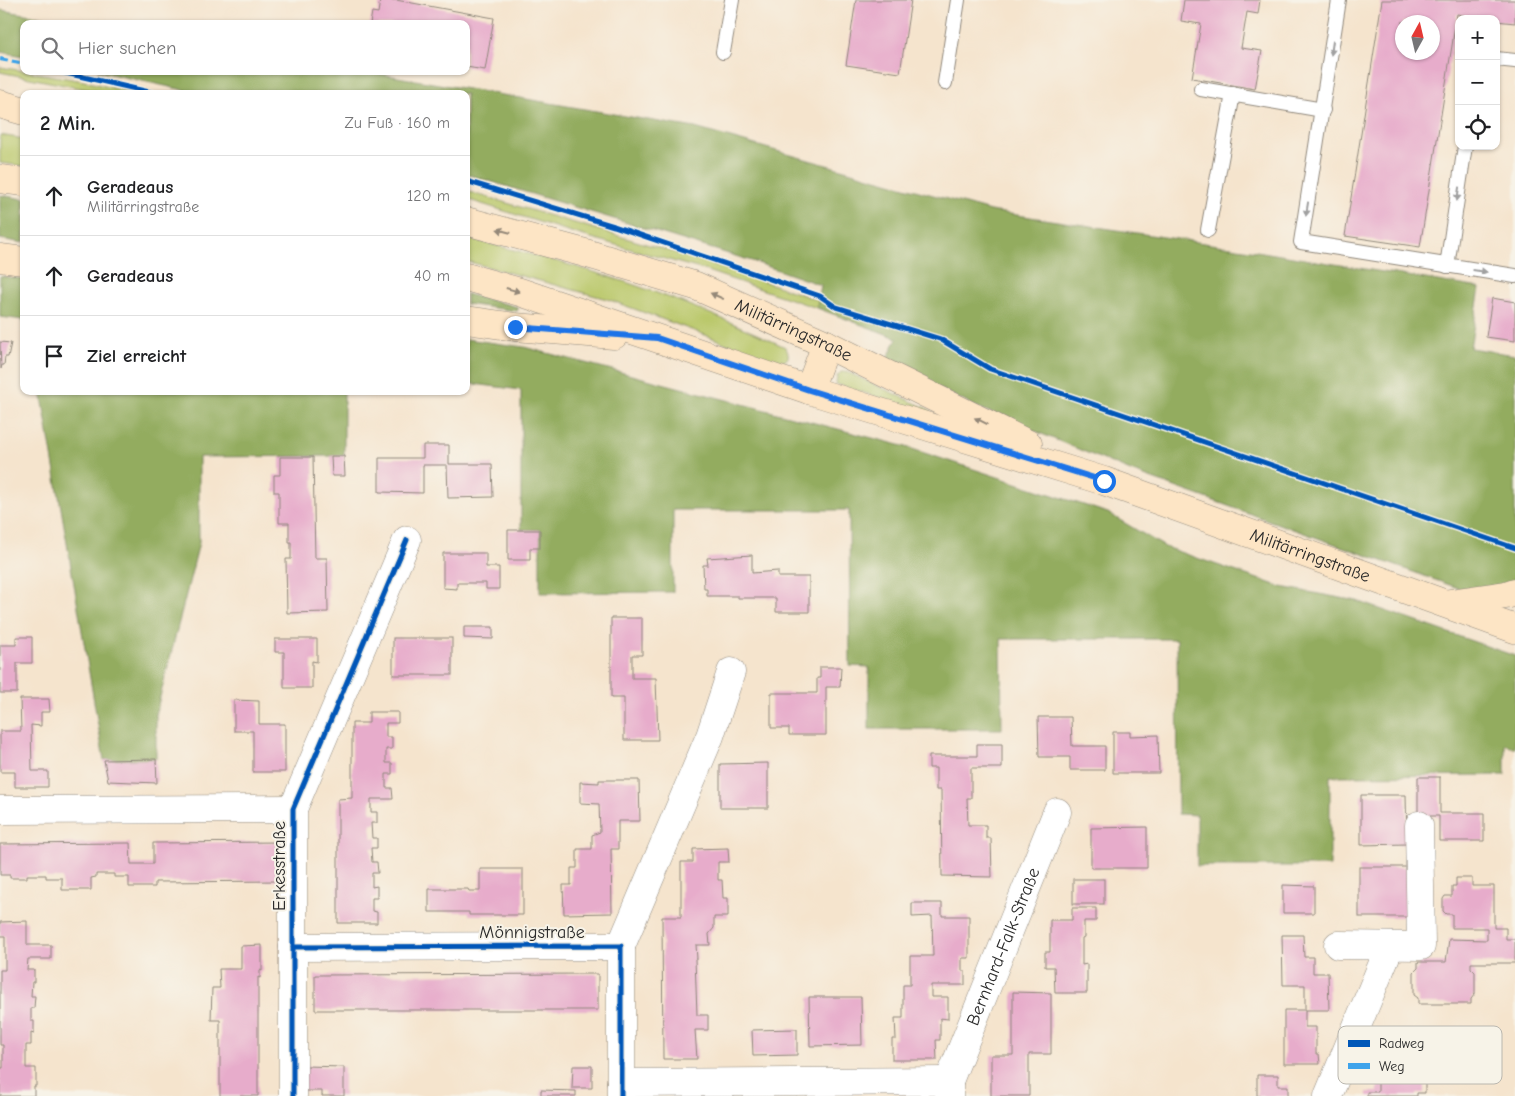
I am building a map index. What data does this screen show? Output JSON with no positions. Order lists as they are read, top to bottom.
{
  "streets": {
    "main road": ["Militärringstraße"],
    "street": ["Erkesstraße", "Mönnigstraße", "Bernhard-Falk-Straße"]
  },
  "crossings": [
    ["Erkesstraße", "Mönnigstraße"]
  ],
  "legend": ["Radweg", "Weg"],
  "north": "top",
  "page": {
    "map_buttons": ["+", "−"],
    "search": "Hier suchen",
    "heading": ["2 Min.", "Zu Fuß · 160 m"],
    "list": [
      ["Geradeaus", "Militärringstraße", "120 m"],
      ["Geradeaus", "40 m"],
      "Ziel erreicht"
    ]
  }
}
